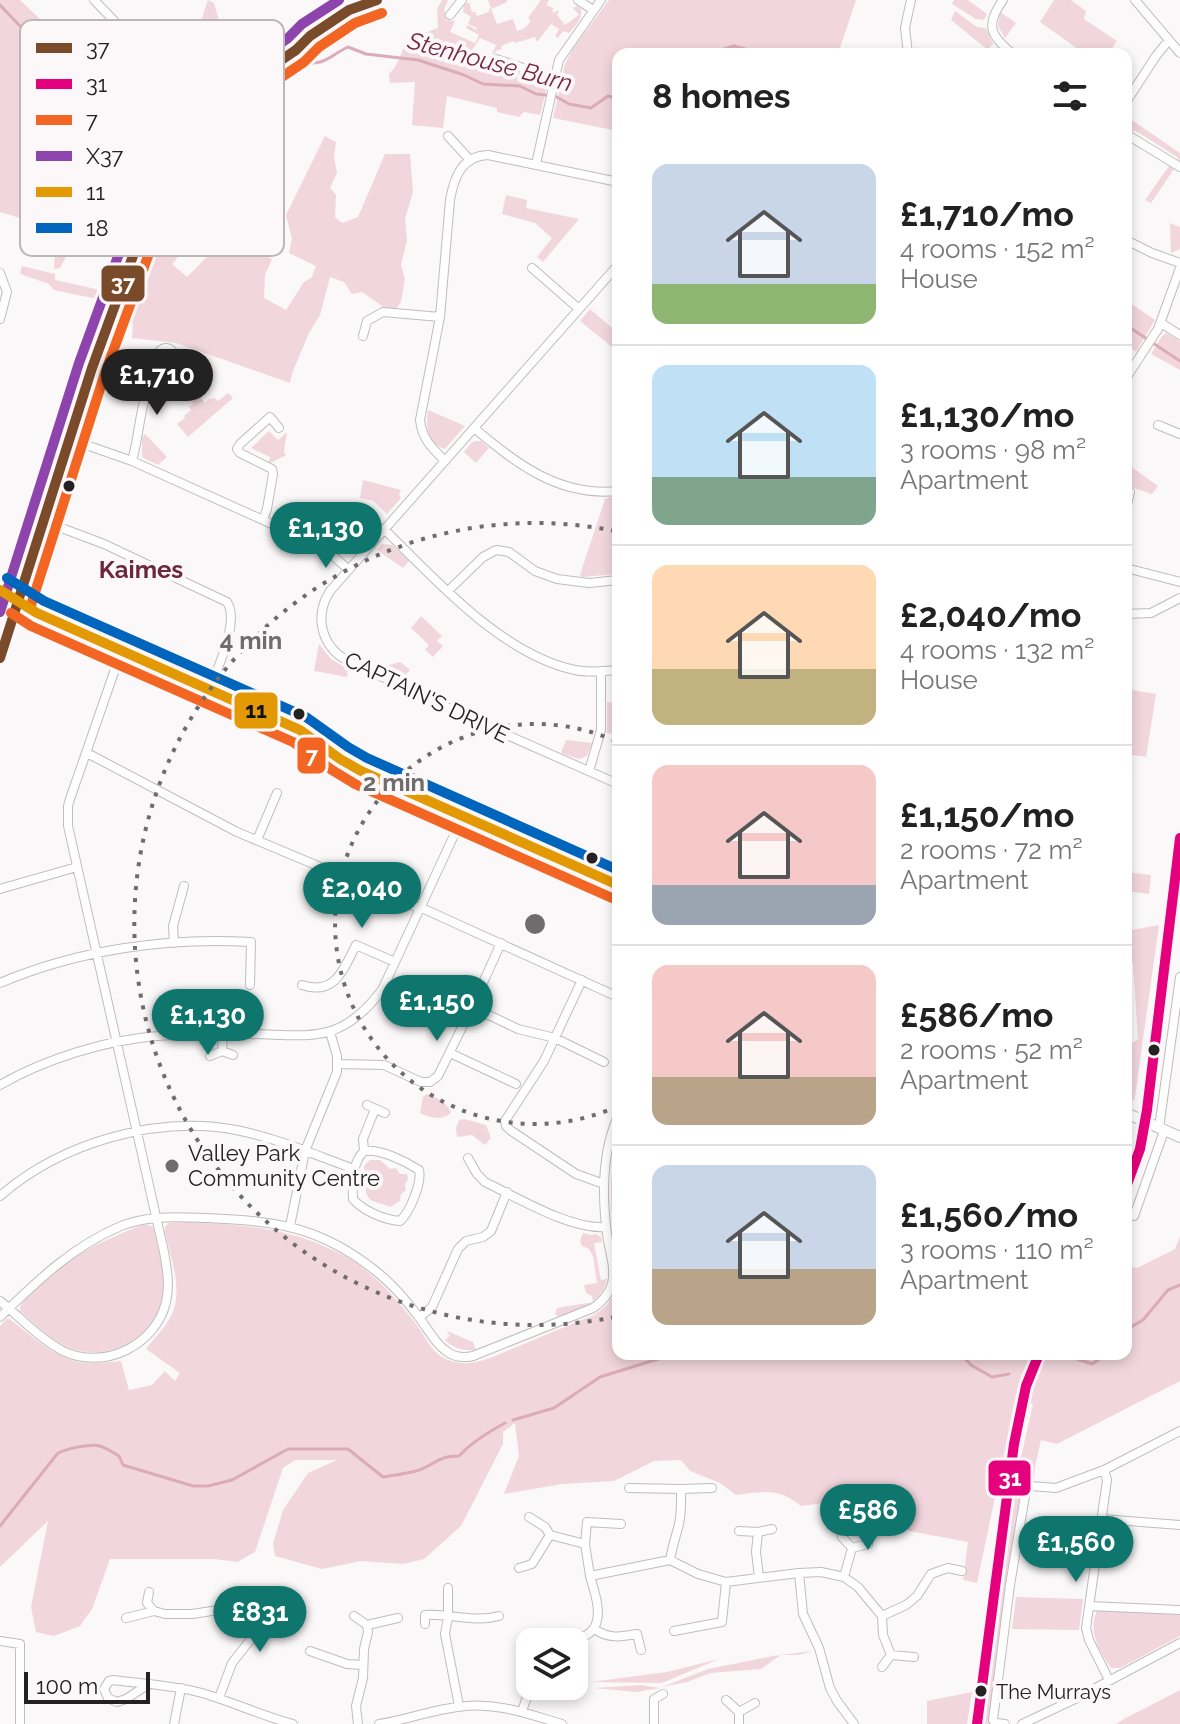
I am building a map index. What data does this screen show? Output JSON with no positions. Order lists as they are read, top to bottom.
{
  "streets": {
    "street": ["CAPTAIN'S DRIVE"]
  },
  "districts": ["Kaimes"],
  "water": ["Stenhouse Burn"],
  "places": ["Valley Park Community Centre", "The Murrays"],
  "lines": [
    "transit line 37",
    "transit line X37",
    "transit line 7",
    "transit line 18",
    "transit line 11",
    "transit line 31"
  ],
  "legend": [
    "37",
    "31",
    "7",
    "X37",
    "11",
    "18"
  ],
  "scale_bar": "100 m",
  "page": {
    "heading": "8 homes",
    "list": [
      {
        "name": "£1,710/mo",
        "note": "4 rooms · 152 m² · House"
      },
      {
        "name": "£1,130/mo",
        "note": "3 rooms · 98 m² · Apartment"
      },
      {
        "name": "£2,040/mo",
        "note": "4 rooms · 132 m² · House"
      },
      {
        "name": "£1,150/mo",
        "note": "2 rooms · 72 m² · Apartment"
      },
      {
        "name": "£586/mo",
        "note": "2 rooms · 52 m² · Apartment"
      },
      {
        "name": "£1,560/mo",
        "note": "3 rooms · 110 m² · Apartment"
      }
    ],
    "price": [
      "£1,710",
      "£1,130",
      "£2,040",
      "£1,150",
      "£1,130",
      "£586",
      "£1,560",
      "£831"
    ],
    "scale": "100 m"
  },
  "rings": ["4 min", "2 min"]
}
